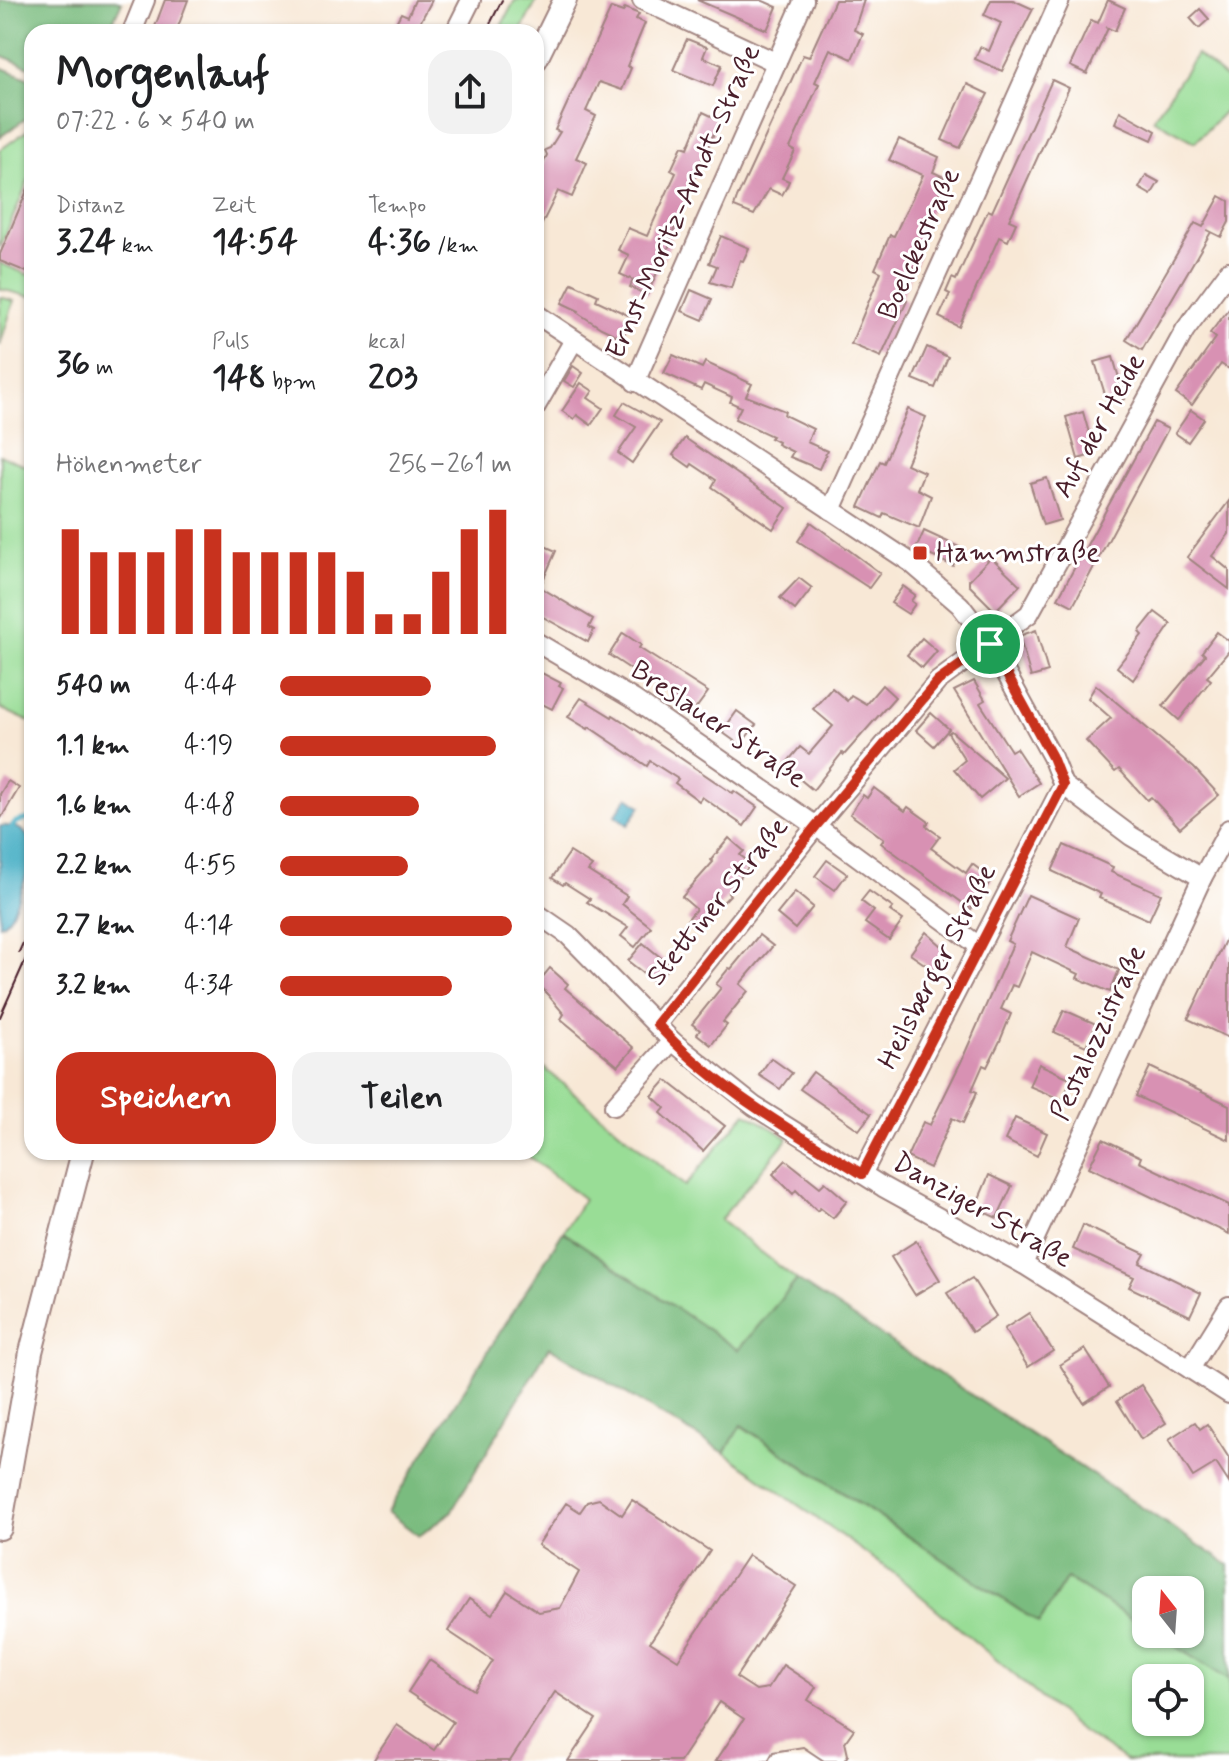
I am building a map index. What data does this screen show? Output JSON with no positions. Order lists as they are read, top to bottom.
{
  "streets": {
    "street": [
      "Ernst-Moritz-Arndt-Straße",
      "Boelckestraße",
      "Auf der Heide",
      "Breslauer Straße",
      "Stettiner Straße",
      "Heilsberger Straße",
      "Pestalozzistraße",
      "Danziger Straße"
    ]
  },
  "crossings": [
    ["Auf der Heide", "Stettiner Straße"],
    ["Breslauer Straße", "Stettiner Straße"],
    ["Breslauer Straße", "Heilsberger Straße"],
    ["Stettiner Straße", "Danziger Straße"],
    ["Heilsberger Straße", "Danziger Straße"],
    ["Pestalozzistraße", "Danziger Straße"]
  ],
  "places": {
    "transit": ["Hammstraße"]
  },
  "north": "top",
  "page": {
    "heading": ["Morgenlauf", "07:22 · 6 × 540 m"],
    "stats": [
      ["Distanz", "3.24 km"],
      ["Zeit", "14:54"],
      ["Tempo", "4:36 /km"],
      ["36 m"],
      ["Puls", "148 bpm"],
      ["kcal", "203"]
    ],
    "chart": ["Höhenmeter", "256–261 m"],
    "list": [
      {
        "name": "540 m",
        "note": "4:44"
      },
      {
        "name": "1.1 km",
        "note": "4:19"
      },
      {
        "name": "1.6 km",
        "note": "4:48"
      },
      {
        "name": "2.2 km",
        "note": "4:55"
      },
      {
        "name": "2.7 km",
        "note": "4:14"
      },
      {
        "name": "3.2 km",
        "note": "4:34"
      }
    ],
    "buttons": ["Speichern", "Teilen"]
  }
}
